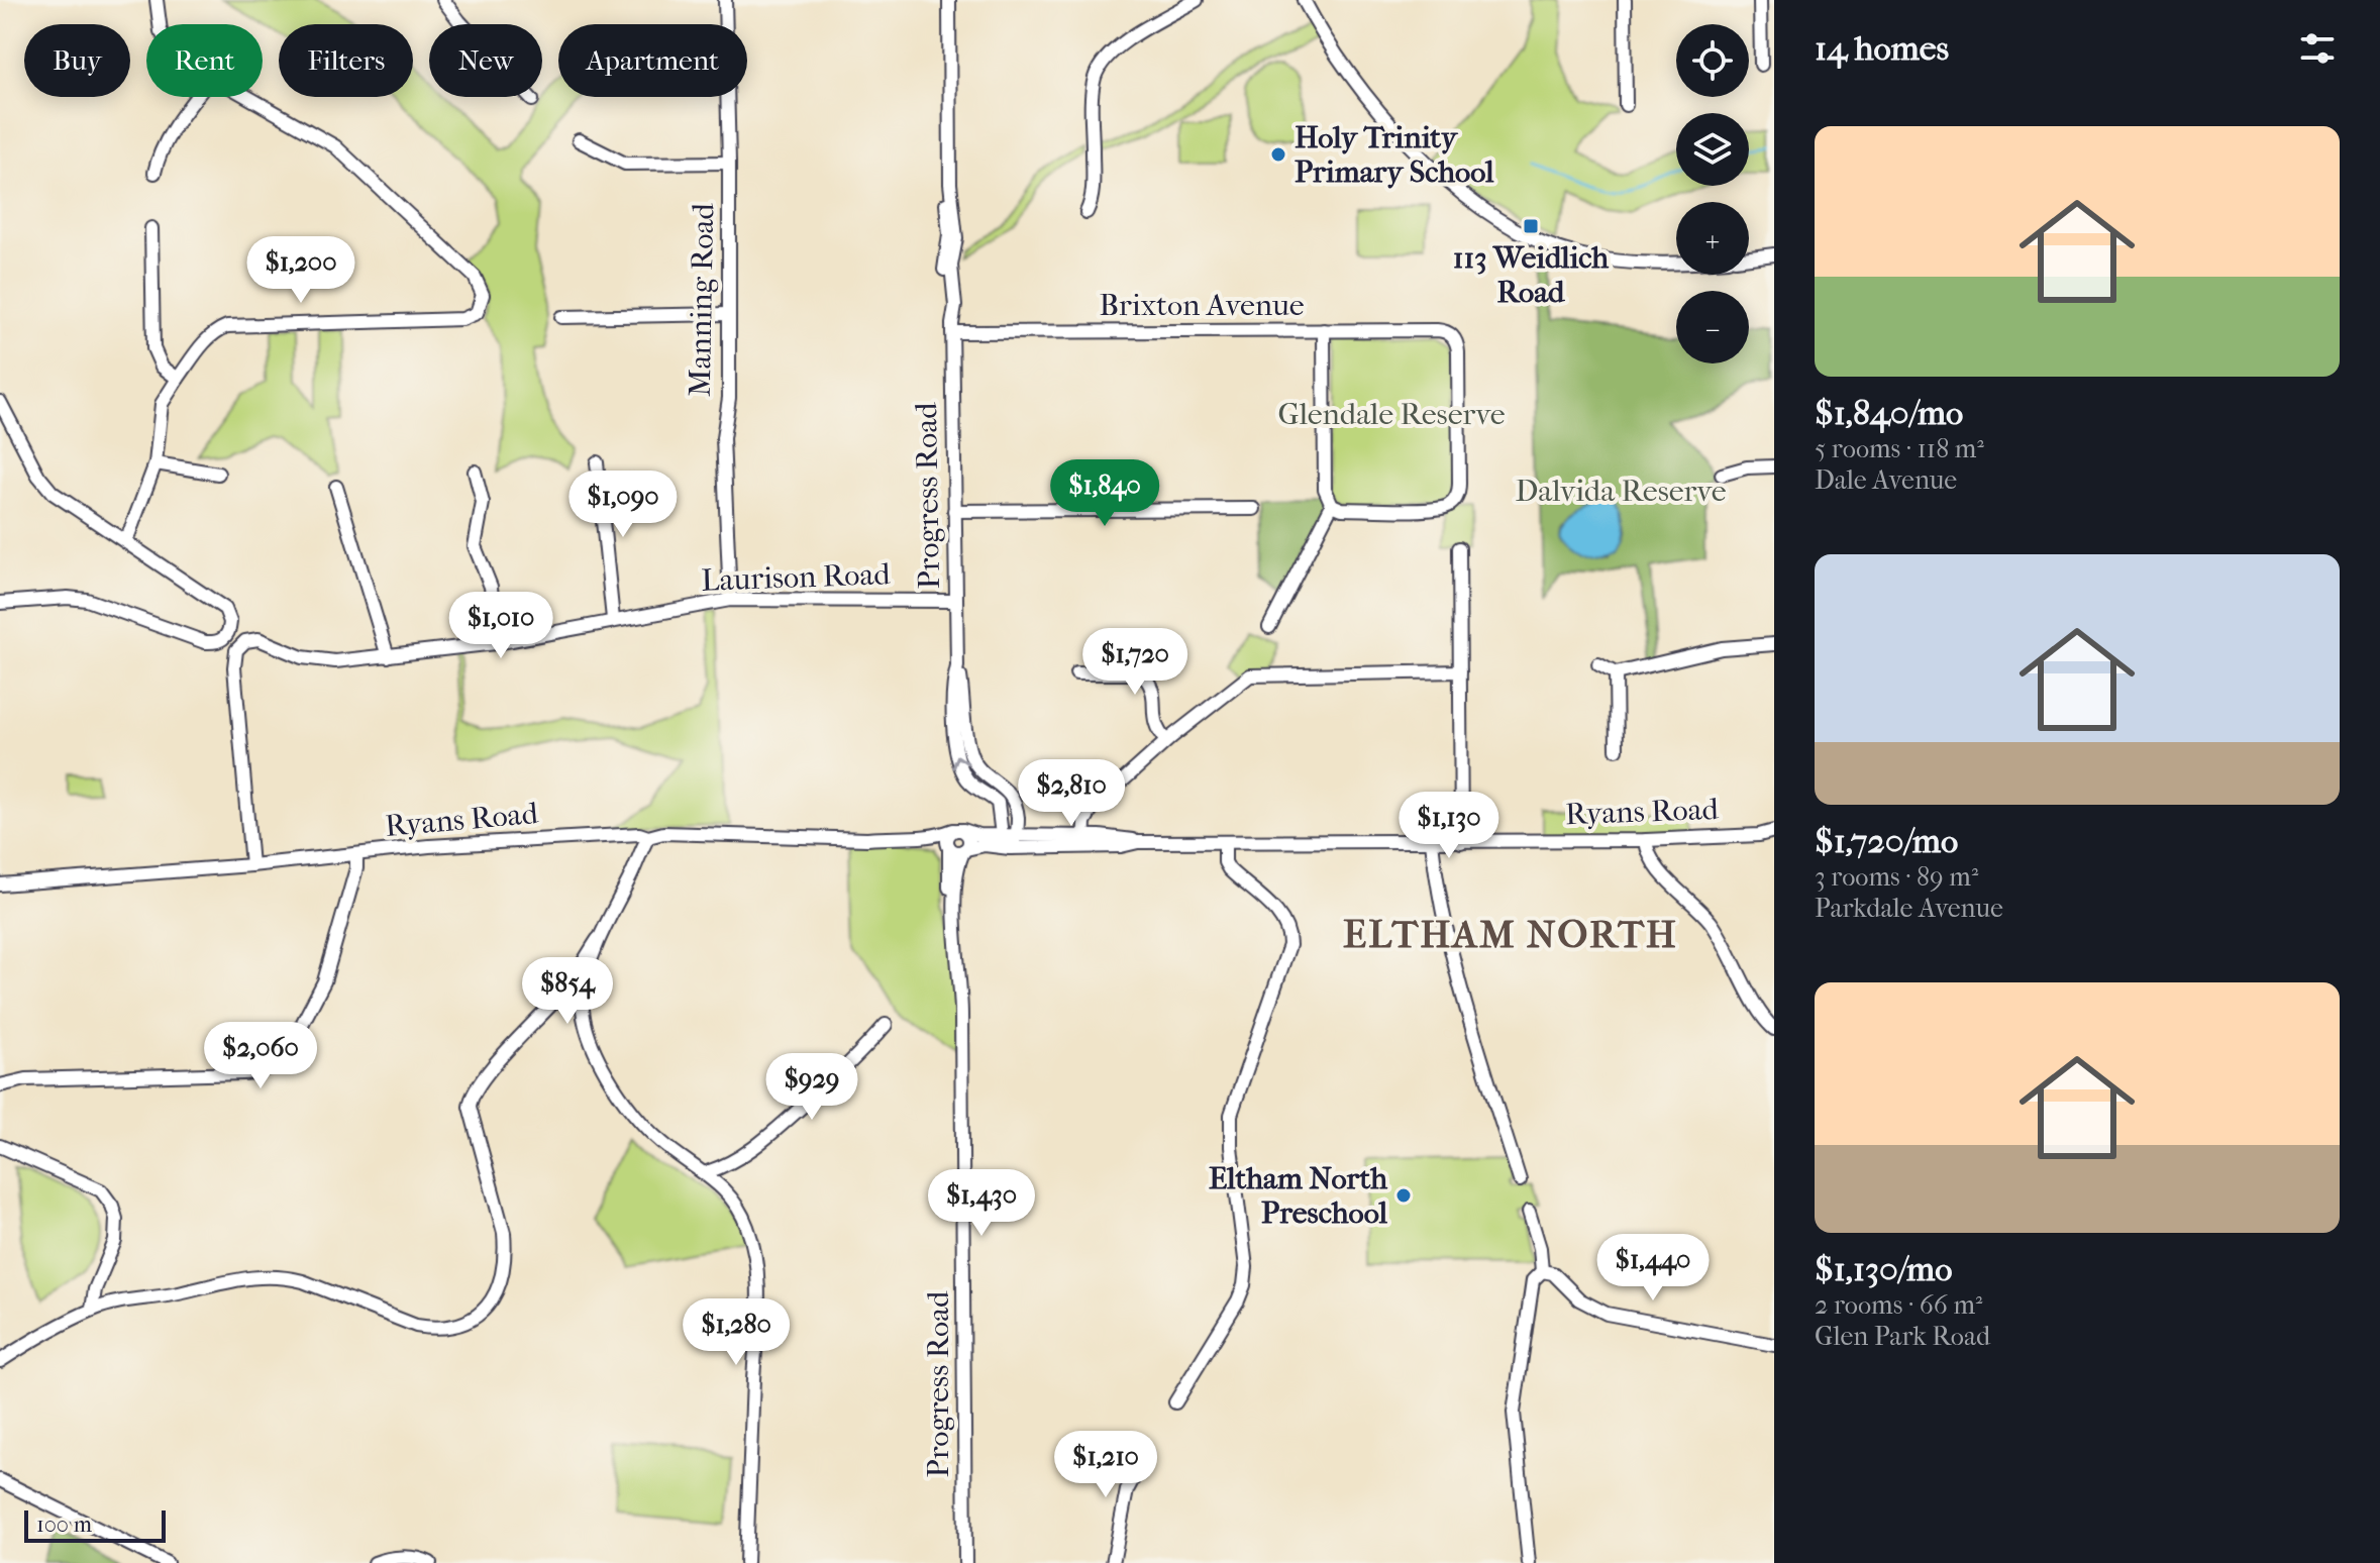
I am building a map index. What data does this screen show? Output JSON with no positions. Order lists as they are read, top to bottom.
{
  "streets": {
    "street": [
      "Manning Road",
      "Brixton Avenue",
      "Progress Road",
      "Laurison Road",
      "Ryans Road"
    ]
  },
  "crossings": [
    ["Manning Road", "Laurison Road"],
    ["Brixton Avenue", "Progress Road"],
    ["Progress Road", "Laurison Road"],
    ["Progress Road", "Ryans Road"],
    ["Laurison Road", "Ryans Road"]
  ],
  "districts": ["ELTHAM NORTH"],
  "parks": ["Glendale Reserve", "Dalvida Reserve"],
  "places": {
    "other": ["Holy Trinity Primary School", "Eltham North Preschool"],
    "transit": ["113 Weidlich Road"]
  },
  "scale_bar": "100 m",
  "page": {
    "heading": "14 homes",
    "map_buttons": ["+", "−"],
    "chip": [
      "Buy",
      "Rent",
      "Filters",
      "New",
      "Apartment"
    ],
    "list": [
      {
        "name": "$1,840/mo",
        "note": "5 rooms · 118 m² · Dale Avenue"
      },
      {
        "name": "$1,720/mo",
        "note": "3 rooms · 89 m² · Parkdale Avenue"
      },
      {
        "name": "$1,130/mo",
        "note": "2 rooms · 66 m² · Glen Park Road"
      }
    ],
    "price": [
      "$1,200",
      "$1,840",
      "$1,090",
      "$1,010",
      "$1,720",
      "$2,810",
      "$1,130",
      "$854",
      "$2,060",
      "$929",
      "$1,430",
      "$1,440",
      "$1,280",
      "$1,210"
    ],
    "scale": "100 m"
  }
}
